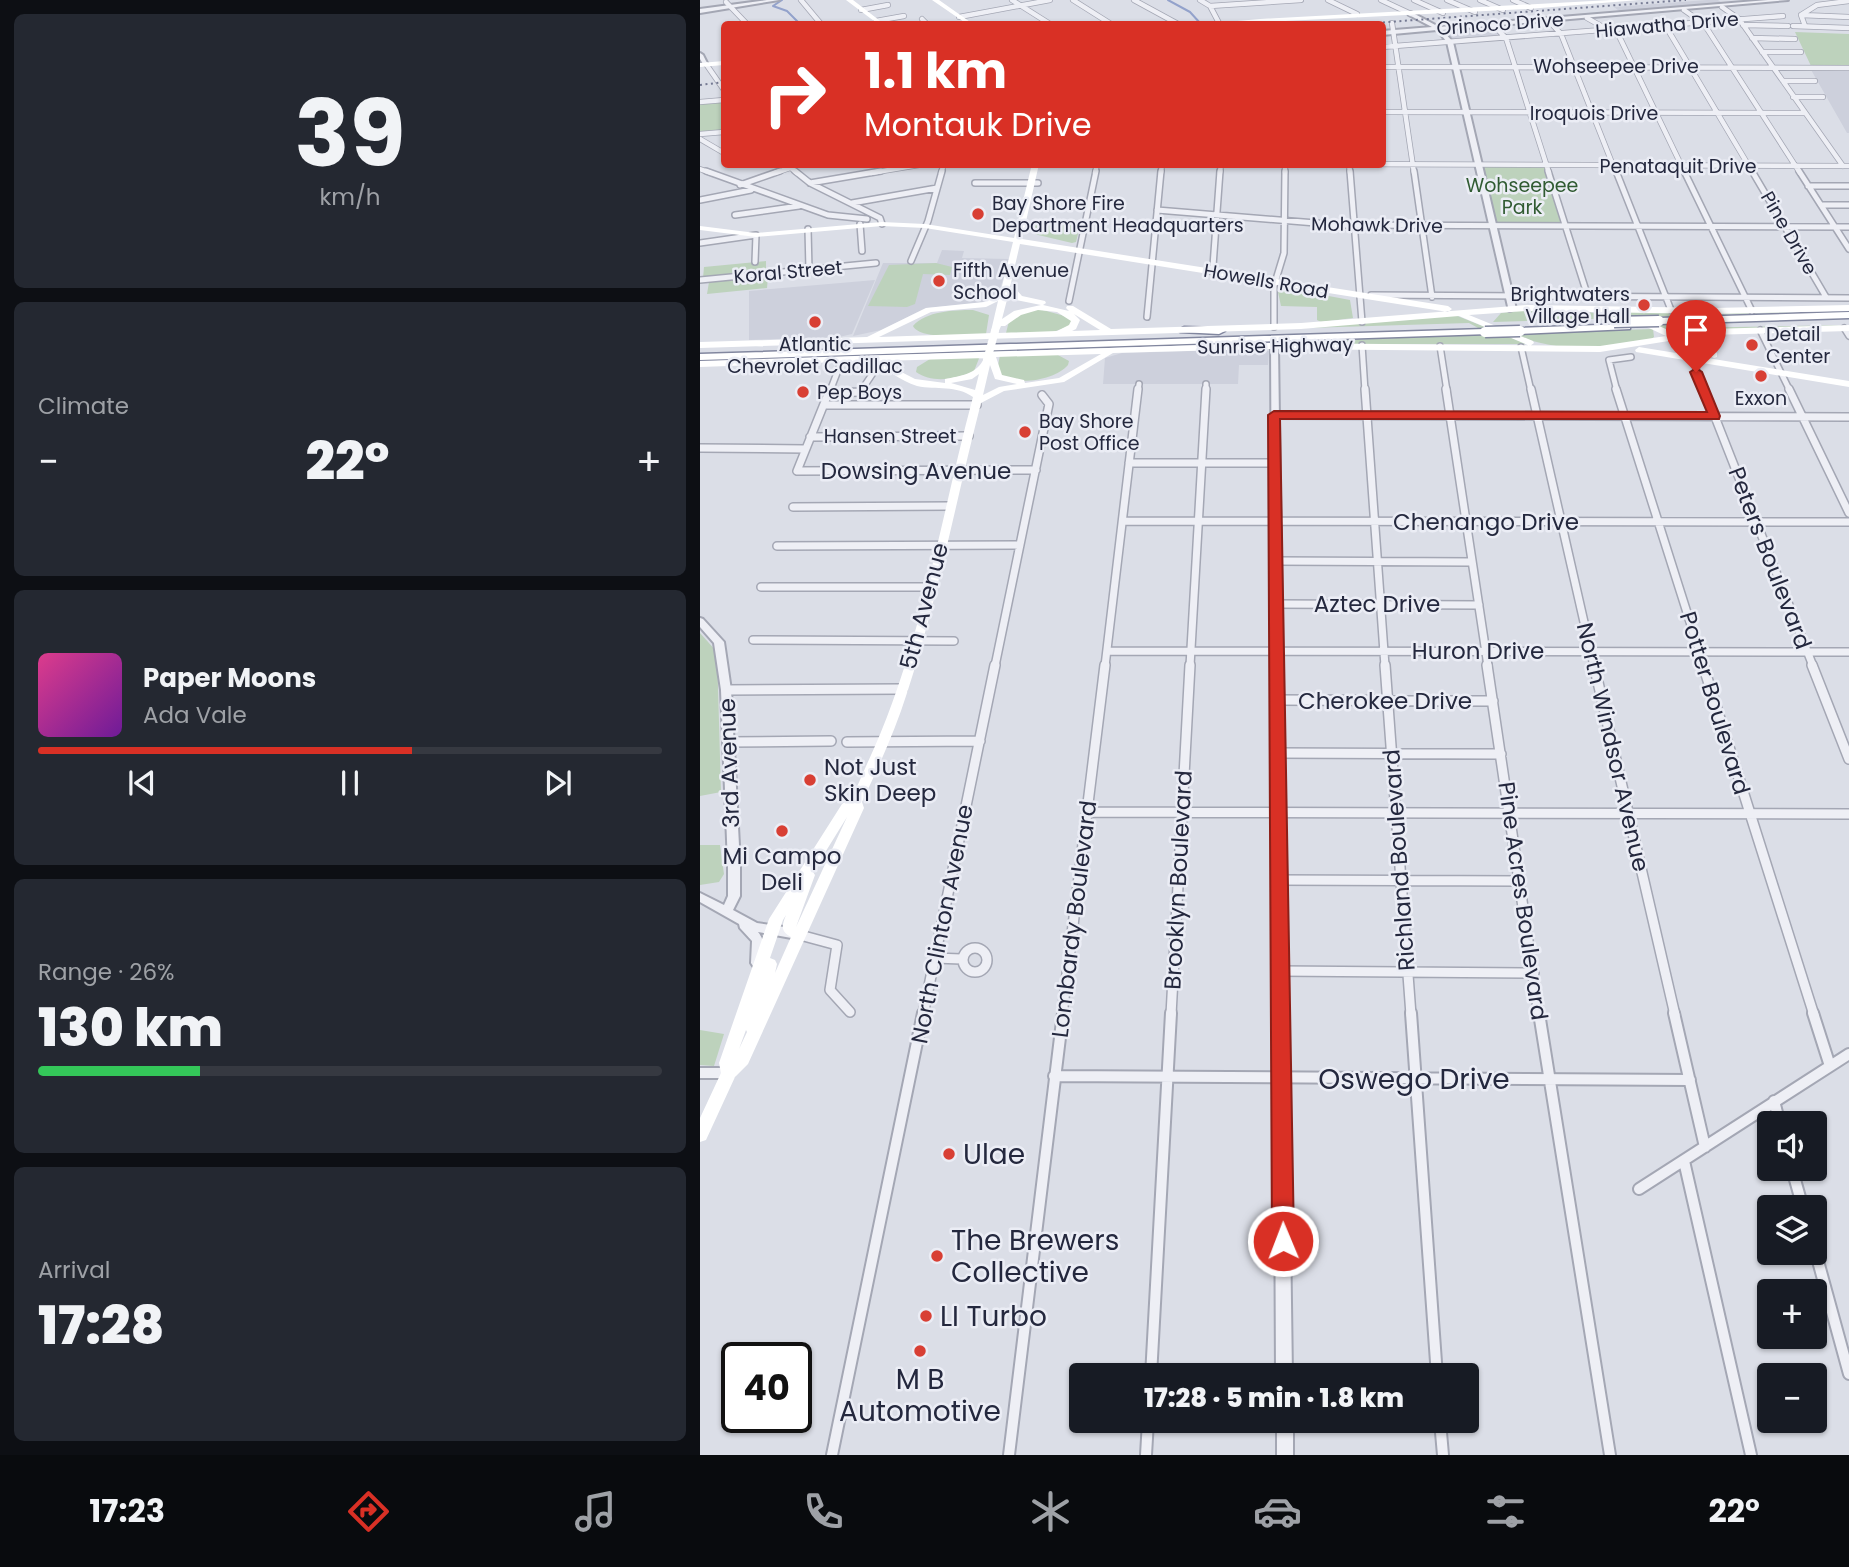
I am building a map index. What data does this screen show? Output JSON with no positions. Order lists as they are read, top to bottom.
{
  "streets": {
    "highway": ["Sunrise Highway"],
    "main road": ["Howells Road", "5th Avenue"],
    "street": [
      "Orinoco Drive",
      "Hiawatha Drive",
      "Wohseepee Drive",
      "Iroquois Drive",
      "Penataquit Drive",
      "Mohawk Drive",
      "Pine Drive",
      "Koral Street",
      "Hansen Street",
      "Dowsing Avenue",
      "Chenango Drive",
      "Peters Boulevard",
      "Aztec Drive",
      "Huron Drive",
      "Cherokee Drive",
      "Potter Boulevard",
      "North Windsor Avenue",
      "3rd Avenue",
      "Richland Boulevard",
      "Brooklyn Boulevard",
      "Pine Acres Boulevard",
      "Lombardy Boulevard",
      "North Clinton Avenue",
      "Oswego Drive"
    ]
  },
  "crossings": [
    ["Hiawatha Drive", "Pine Drive"],
    ["Wohseepee Drive", "Pine Drive"],
    ["Iroquois Drive", "Pine Drive"],
    ["Penataquit Drive", "Pine Drive"],
    ["Mohawk Drive", "Pine Drive"],
    ["Howells Road", "Sunrise Highway"],
    ["Howells Road", "5th Avenue"],
    ["Sunrise Highway", "North Windsor Avenue"],
    ["Sunrise Highway", "Richland Boulevard"],
    ["Sunrise Highway", "Pine Acres Boulevard"],
    ["Hansen Street", "5th Avenue"],
    ["Dowsing Avenue", "5th Avenue"],
    ["Dowsing Avenue", "North Clinton Avenue"],
    ["Chenango Drive", "Peters Boulevard"],
    ["Chenango Drive", "Potter Boulevard"],
    ["Chenango Drive", "North Windsor Avenue"],
    ["Chenango Drive", "Richland Boulevard"],
    ["Chenango Drive", "Brooklyn Boulevard"],
    ["Chenango Drive", "Pine Acres Boulevard"],
    ["Chenango Drive", "Lombardy Boulevard"],
    ["Peters Boulevard", "Huron Drive"],
    ["Aztec Drive", "Richland Boulevard"],
    ["Aztec Drive", "Pine Acres Boulevard"],
    ["Huron Drive", "Potter Boulevard"],
    ["Huron Drive", "North Windsor Avenue"],
    ["Huron Drive", "Richland Boulevard"],
    ["Huron Drive", "Brooklyn Boulevard"],
    ["Huron Drive", "Pine Acres Boulevard"],
    ["Huron Drive", "Lombardy Boulevard"],
    ["Cherokee Drive", "Richland Boulevard"],
    ["Cherokee Drive", "Pine Acres Boulevard"],
    ["North Windsor Avenue", "Oswego Drive"],
    ["Richland Boulevard", "Oswego Drive"],
    ["Brooklyn Boulevard", "Oswego Drive"],
    ["Pine Acres Boulevard", "Oswego Drive"],
    ["Lombardy Boulevard", "Oswego Drive"]
  ],
  "parks": ["Wohseepee Park"],
  "places": [
    "Bay Shore Fire Department Headquarters",
    "Fifth Avenue School",
    "Brightwaters Village Hall",
    "Atlantic Chevrolet Cadillac",
    "Detail Center",
    "Exxon",
    "Pep Boys",
    "Bay Shore Post Office",
    "Not Just Skin Deep",
    "Mi Campo Deli",
    "Ulae",
    "The Brewers Collective",
    "LI Turbo",
    "M B Automotive"
  ],
  "page": {
    "tile": [
      ["39", "km/h"],
      "Climate",
      ["Range · 26%", "130 km"],
      ["Arrival", "17:28"]
    ],
    "turn": ["1.1 km", "Montauk Drive"],
    "heat": ["−", "22°", "+"],
    "song": ["Paper Moons", "Ada Vale"],
    "map_buttons": ["+", "−"],
    "limit": "40",
    "trip": "17:28 · 5 min · 1.8 km",
    "tabs": ["17:23", "22°"]
  }
}
